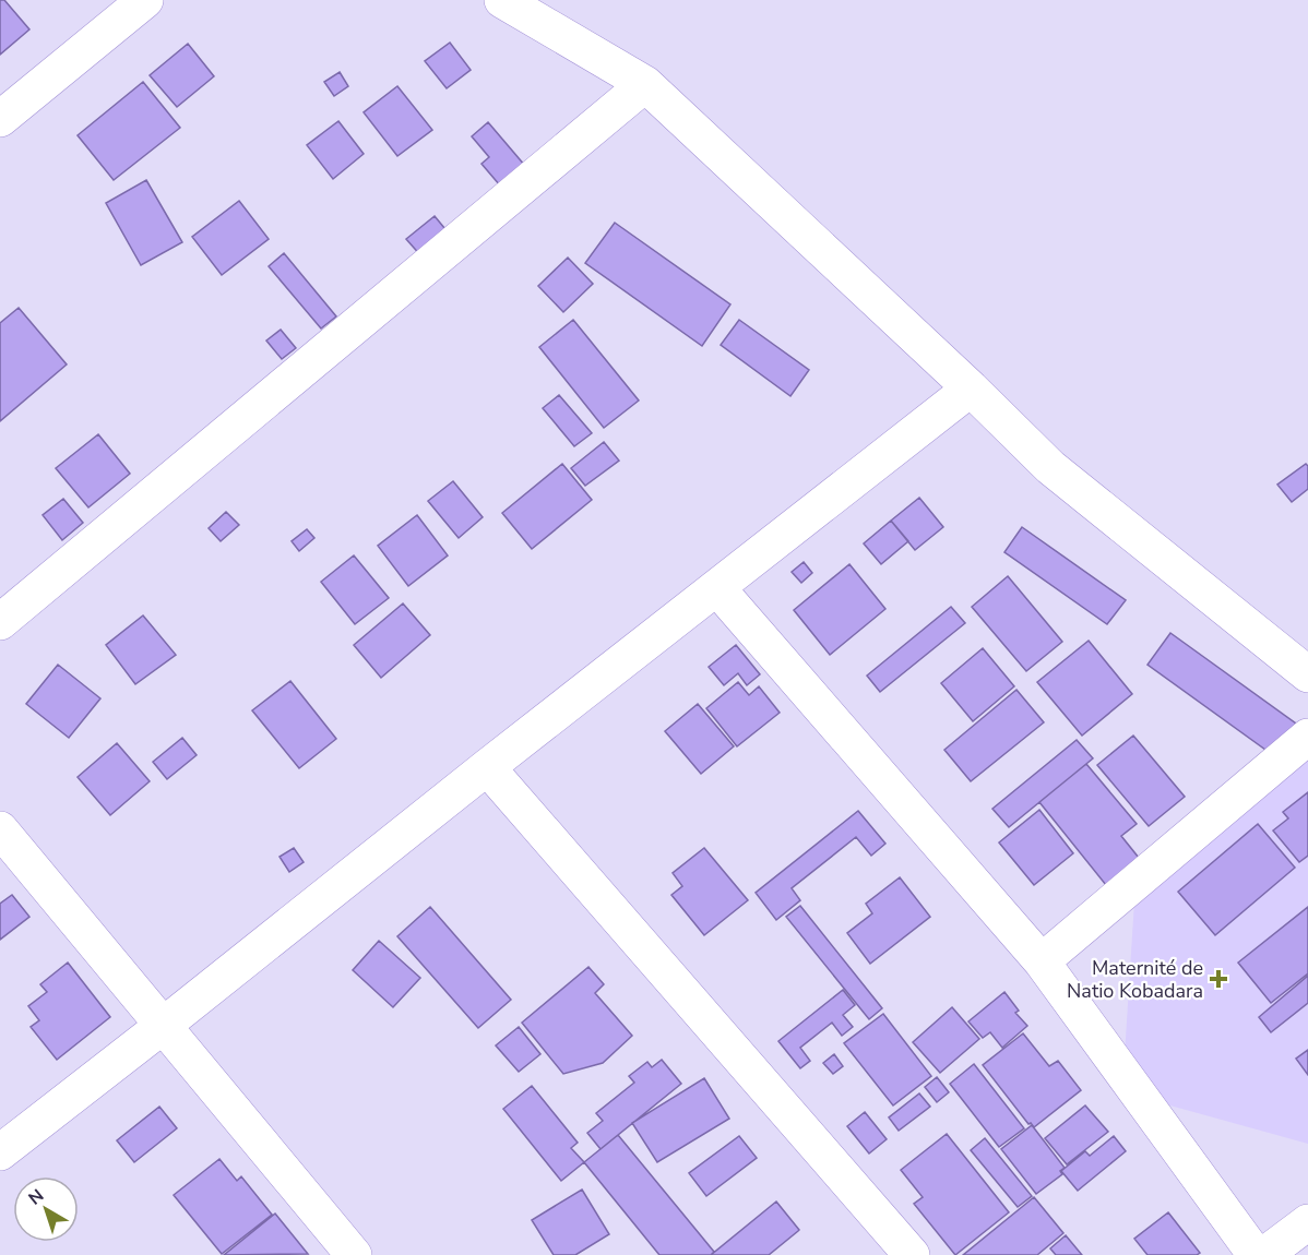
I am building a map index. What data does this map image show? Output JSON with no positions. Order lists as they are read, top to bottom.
{
  "places": {
    "health": ["Maternité de Natio Kobadara"]
  },
  "north": "top left"
}
